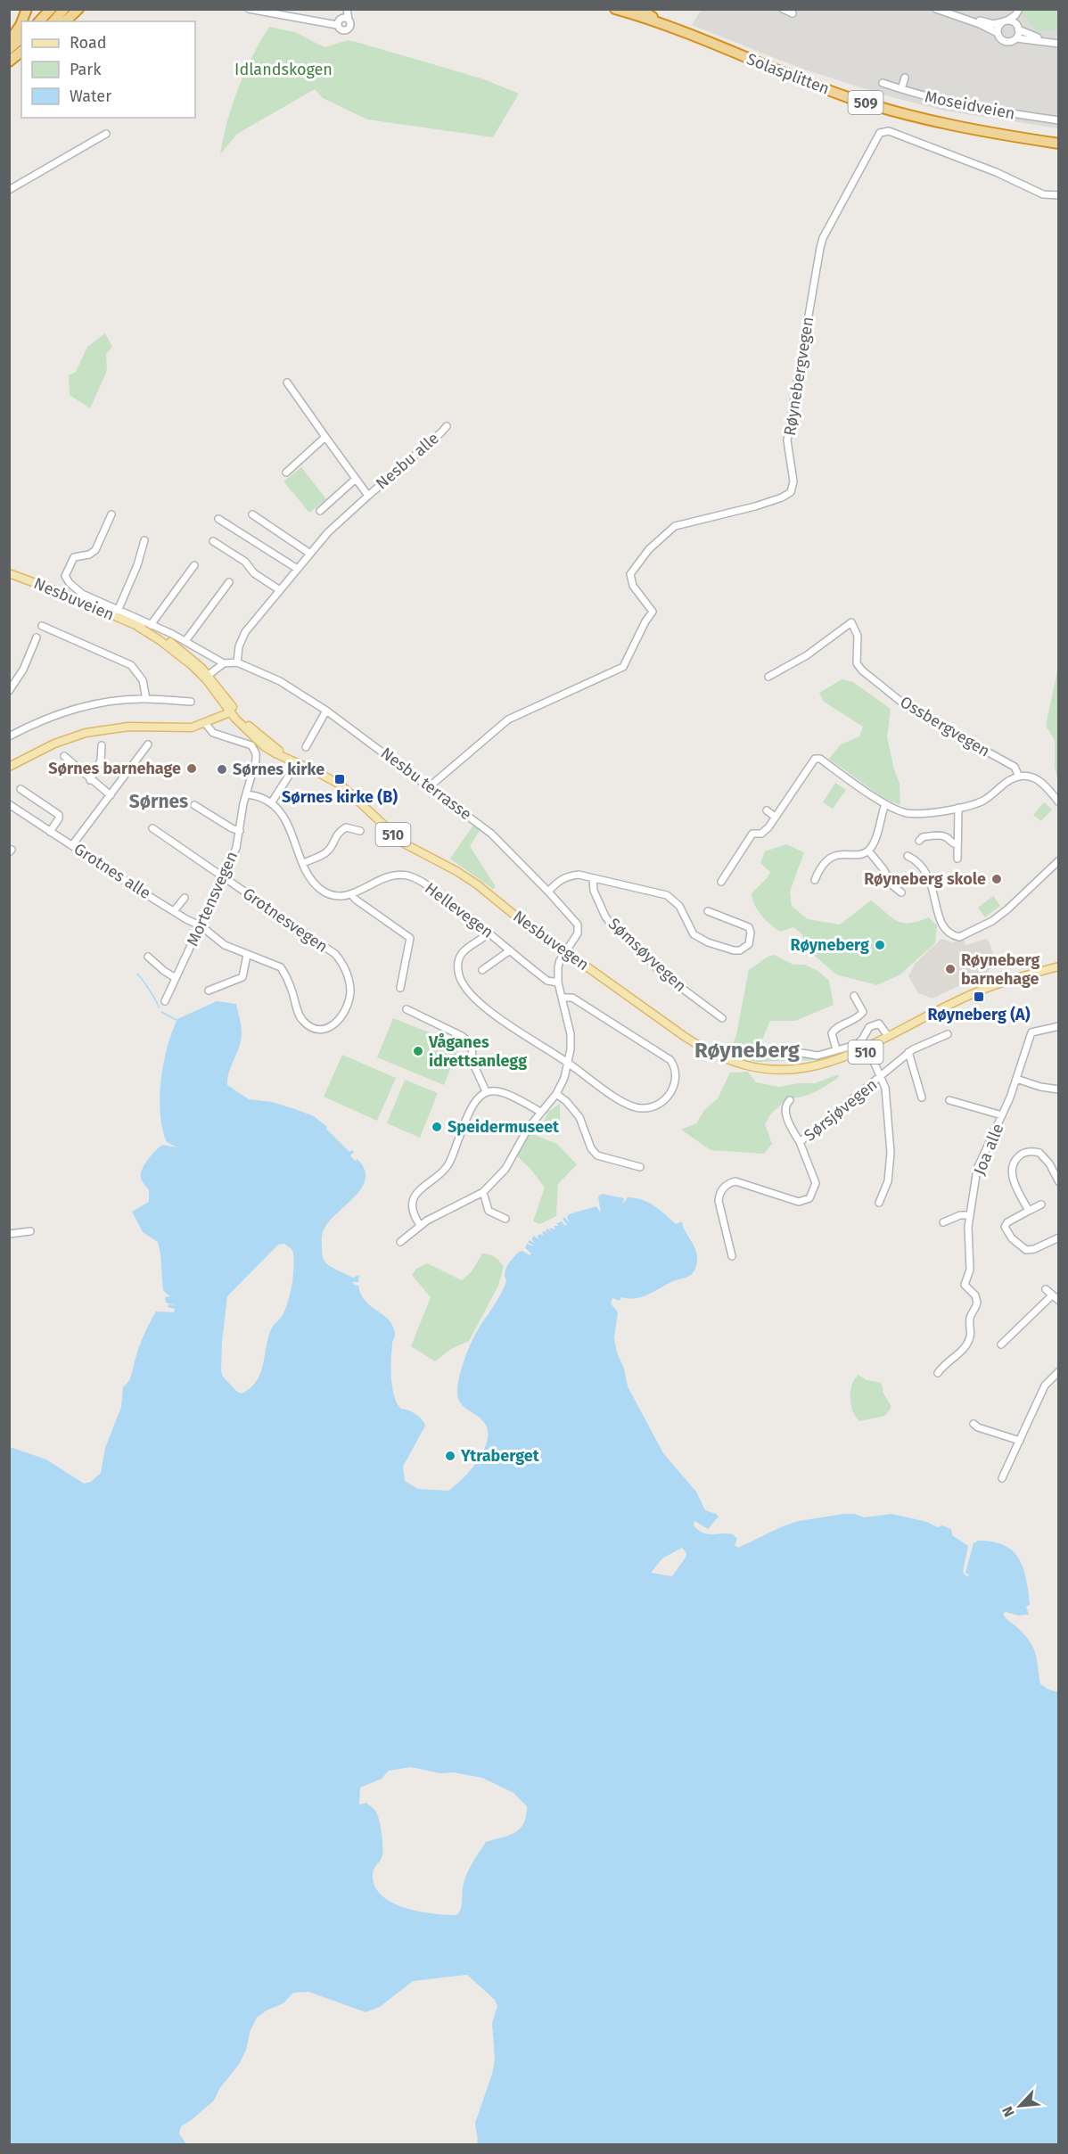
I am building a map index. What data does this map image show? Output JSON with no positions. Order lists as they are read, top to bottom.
{
  "streets": {
    "highway": ["Solasplitten", "509"],
    "main road": ["Nesbuveien", "510", "Nesbuvegen"],
    "street": [
      "Moseidveien",
      "Røynebergvegen",
      "Nesbu alle",
      "Ossbergvegen",
      "Nesbu terrasse",
      "Grotnes alle",
      "Mortensvegen",
      "Hellevegen",
      "Grotnesvegen",
      "Sømsøyvegen",
      "Sørsjøvegen",
      "Joa alle"
    ]
  },
  "crossings": [
    ["Solasplitten", "509"],
    ["Røynebergvegen", "Nesbu terrasse"],
    ["Nesbu alle", "Nesbu terrasse"],
    ["Nesbuveien", "Nesbuvegen"],
    ["Nesbu terrasse", "Nesbuvegen"],
    ["Grotnes alle", "Mortensvegen"],
    ["Grotnes alle", "Grotnesvegen"],
    ["Mortensvegen", "Grotnesvegen"]
  ],
  "districts": ["Sørnes", "Røyneberg"],
  "parks": ["Idlandskogen"],
  "places": {
    "other": [
      "Sørnes barnehage",
      "Sørnes kirke",
      "Røyneberg skole",
      "Røyneberg",
      "Røyneberg barnehage",
      "Våganes idrettsanlegg",
      "Speidermuseet",
      "Ytraberget"
    ],
    "transit": ["Sørnes kirke (B)", "Røyneberg (A)"]
  },
  "legend": ["Road", "Park", "Water"],
  "north": "bottom left"
}
